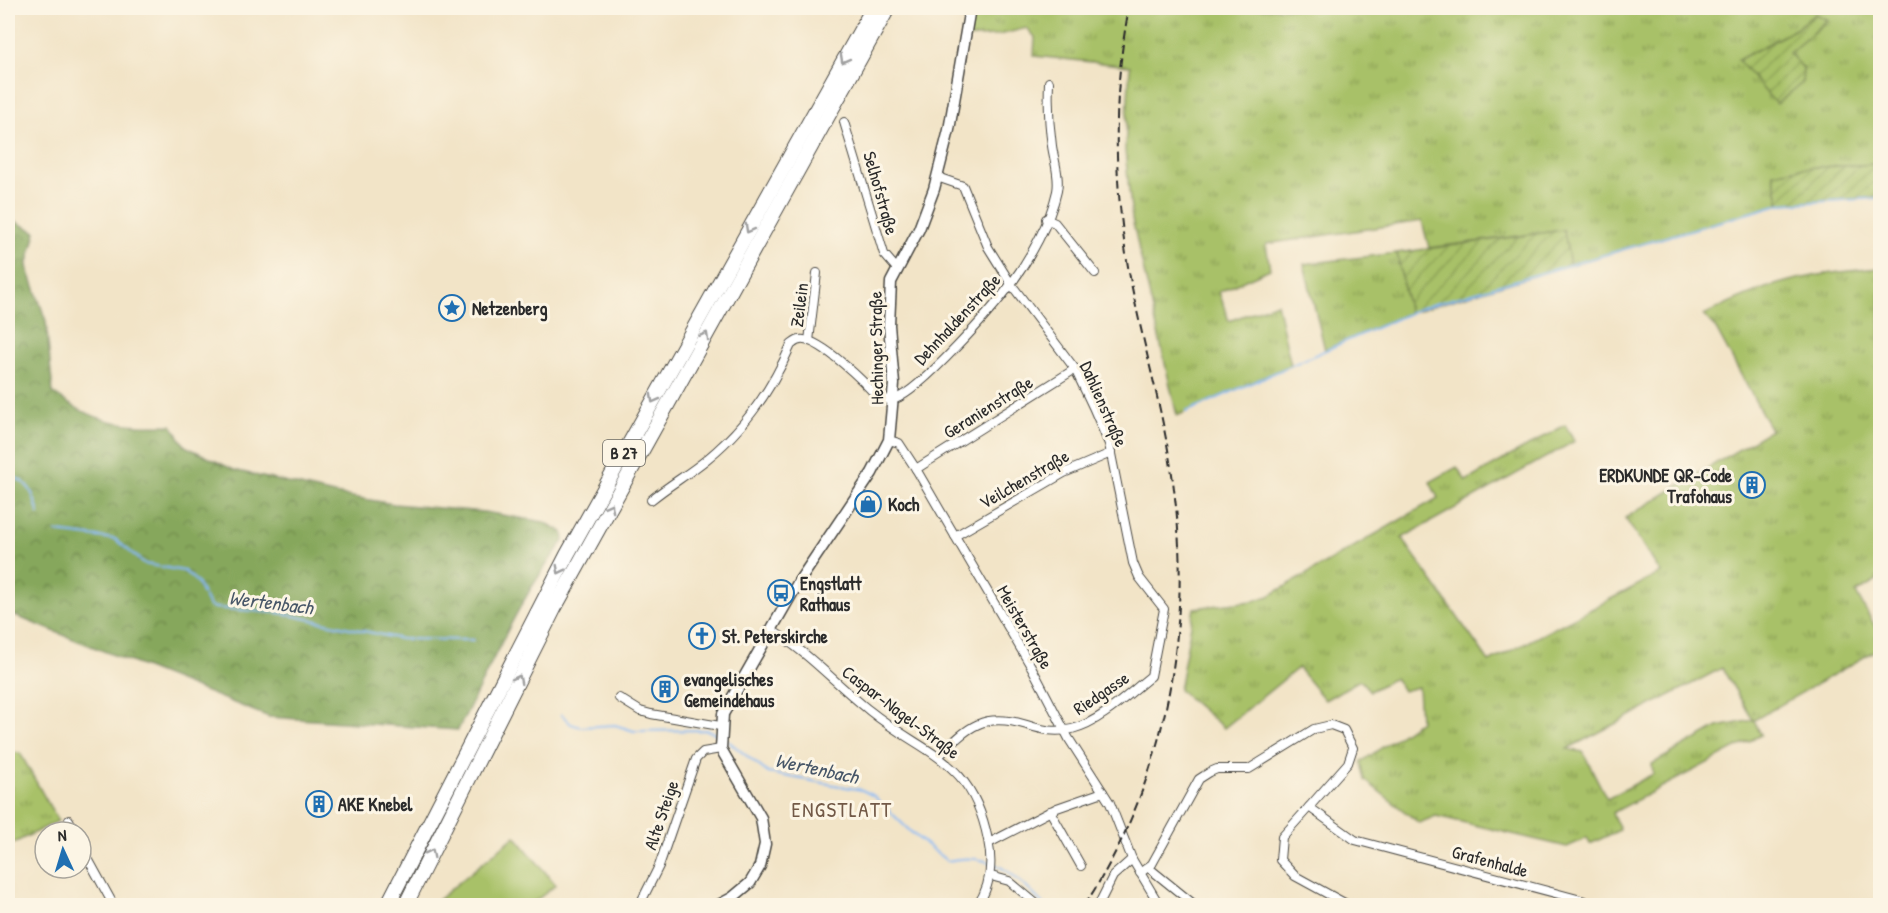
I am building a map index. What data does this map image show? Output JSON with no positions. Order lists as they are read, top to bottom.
{
  "streets": {
    "highway": ["B 27"],
    "street": [
      "Selhofstraße",
      "Zeilein",
      "Dehnhaldenstraße",
      "Hechinger Straße",
      "Dahlienstraße",
      "Geranienstraße",
      "Veilchenstraße",
      "Meisterstraße",
      "Riedgasse",
      "Caspar-Nagel-Straße",
      "Alte Steige",
      "Grafenhalde"
    ]
  },
  "crossings": [
    ["Selhofstraße", "Hechinger Straße"],
    ["Dehnhaldenstraße", "Hechinger Straße"],
    ["Dehnhaldenstraße", "Dahlienstraße"],
    ["Hechinger Straße", "Dahlienstraße"],
    ["Hechinger Straße", "Meisterstraße"],
    ["Hechinger Straße", "Caspar-Nagel-Straße"],
    ["Hechinger Straße", "Alte Steige"],
    ["Dahlienstraße", "Geranienstraße"],
    ["Dahlienstraße", "Veilchenstraße"],
    ["Dahlienstraße", "Riedgasse"],
    ["Geranienstraße", "Meisterstraße"],
    ["Veilchenstraße", "Meisterstraße"],
    ["Meisterstraße", "Riedgasse"],
    ["Riedgasse", "Caspar-Nagel-Straße"]
  ],
  "districts": ["ENGSTLATT"],
  "water": ["Wertenbach"],
  "places": {
    "place": ["Netzenberg"],
    "building": ["ERDKUNDE QR-Code Trafohaus", "evangelisches Gemeindehaus", "AKE Knebel"],
    "shop": ["Koch"],
    "bus stop": ["Engstlatt Rathaus"],
    "church": ["St. Peterskirche"]
  },
  "north": "top"
}
